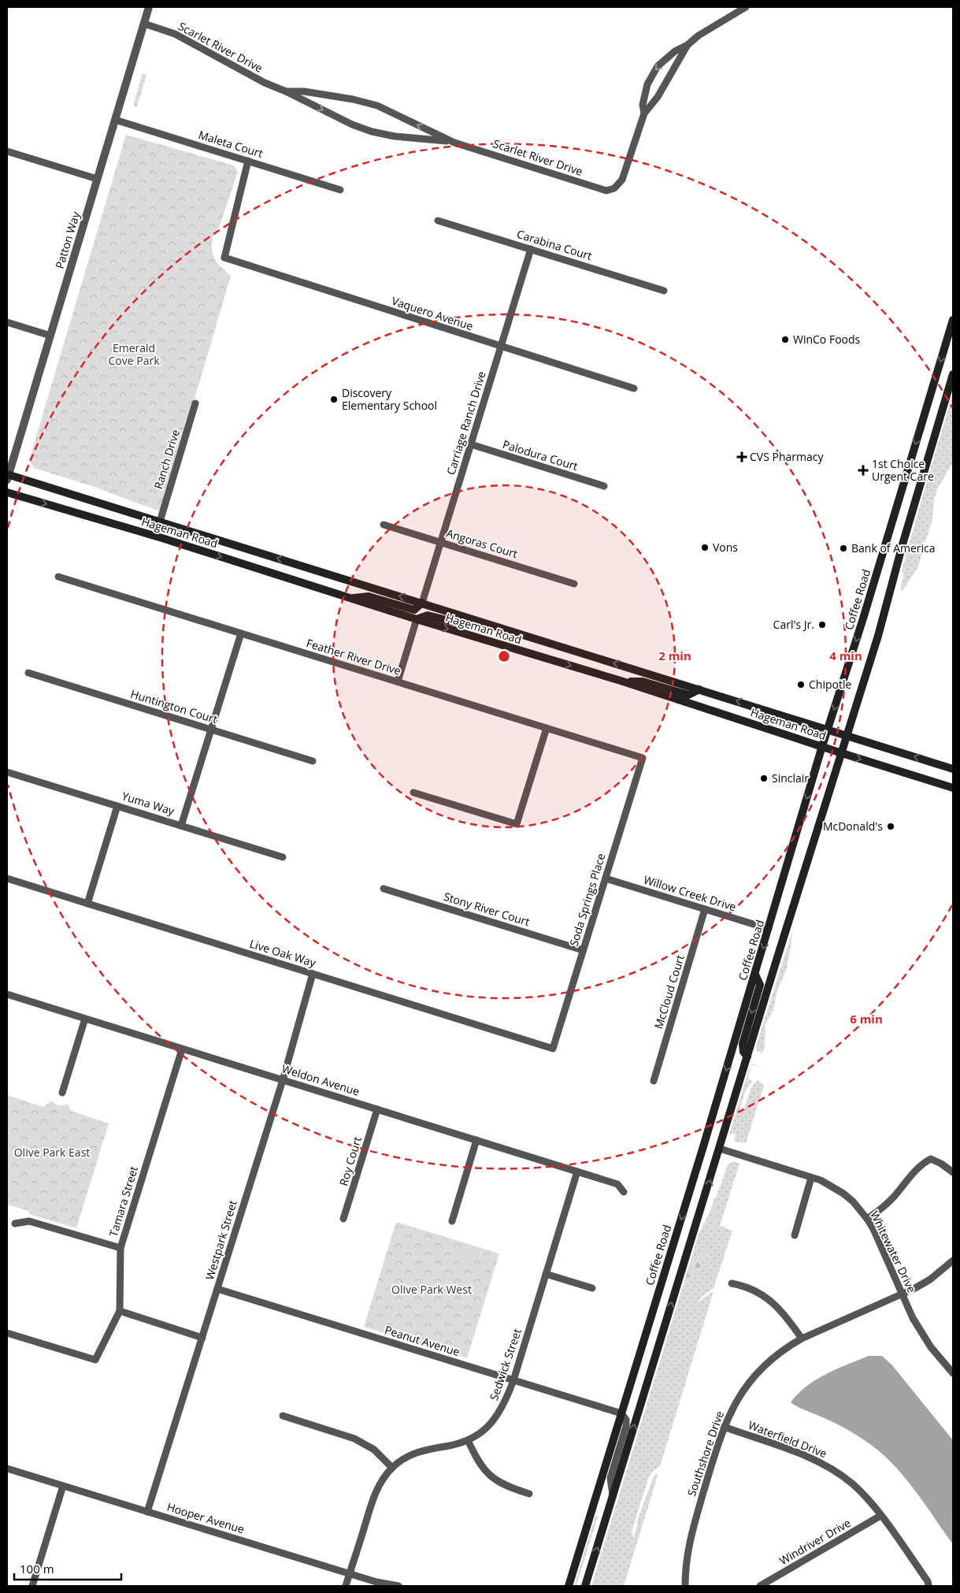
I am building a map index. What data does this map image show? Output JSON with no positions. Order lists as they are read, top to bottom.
{
  "streets": {
    "main road": ["Hageman Road", "Coffee Road"],
    "street": [
      "Scarlet River Drive",
      "Maleta Court",
      "Patton Way",
      "Carabina Court",
      "Vaquero Avenue",
      "Carriage Ranch Drive",
      "Palodura Court",
      "Ranch Drive",
      "Angoras Court",
      "Feather River Drive",
      "Huntington Court",
      "Yuma Way",
      "Willow Creek Drive",
      "Soda Springs Place",
      "Stony River Court",
      "Live Oak Way",
      "McCloud Court",
      "Weldon Avenue",
      "Roy Court",
      "Tamara Street",
      "Westpark Street",
      "Whitewater Drive",
      "Peanut Avenue",
      "Sedwick Street",
      "Waterfield Drive",
      "Southshore Drive",
      "Hooper Avenue",
      "Windriver Drive"
    ]
  },
  "crossings": [
    ["Scarlet River Drive", "Patton Way"],
    ["Maleta Court", "Patton Way"],
    ["Maleta Court", "Vaquero Avenue"],
    ["Patton Way", "Hageman Road"],
    ["Carabina Court", "Carriage Ranch Drive"],
    ["Vaquero Avenue", "Carriage Ranch Drive"],
    ["Carriage Ranch Drive", "Palodura Court"],
    ["Carriage Ranch Drive", "Hageman Road"],
    ["Carriage Ranch Drive", "Angoras Court"],
    ["Ranch Drive", "Hageman Road"],
    ["Hageman Road", "Coffee Road"],
    ["Coffee Road", "Willow Creek Drive"],
    ["Coffee Road", "Peanut Avenue"],
    ["Feather River Drive", "Soda Springs Place"],
    ["Willow Creek Drive", "Soda Springs Place"],
    ["Willow Creek Drive", "McCloud Court"],
    ["Soda Springs Place", "Stony River Court"],
    ["Soda Springs Place", "Live Oak Way"],
    ["Live Oak Way", "Westpark Street"],
    ["Weldon Avenue", "Roy Court"],
    ["Weldon Avenue", "Tamara Street"],
    ["Weldon Avenue", "Westpark Street"],
    ["Weldon Avenue", "Sedwick Street"],
    ["Westpark Street", "Peanut Avenue"],
    ["Westpark Street", "Hooper Avenue"],
    ["Whitewater Drive", "Southshore Drive"],
    ["Peanut Avenue", "Sedwick Street"],
    ["Sedwick Street", "Hooper Avenue"],
    ["Waterfield Drive", "Southshore Drive"],
    ["Waterfield Drive", "Windriver Drive"]
  ],
  "parks": ["Emerald Cove Park", "Olive Park East", "Olive Park West"],
  "places": {
    "other": [
      "WinCo Foods",
      "Discovery Elementary School",
      "Vons",
      "Bank of America",
      "Carl's Jr.",
      "Chipotle",
      "Sinclair",
      "McDonald's"
    ],
    "health": ["CVS Pharmacy", "1st Choice Urgent Care"]
  },
  "scale_bar": "100 m",
  "rings": ["2 min", "4 min", "6 min"]
}
